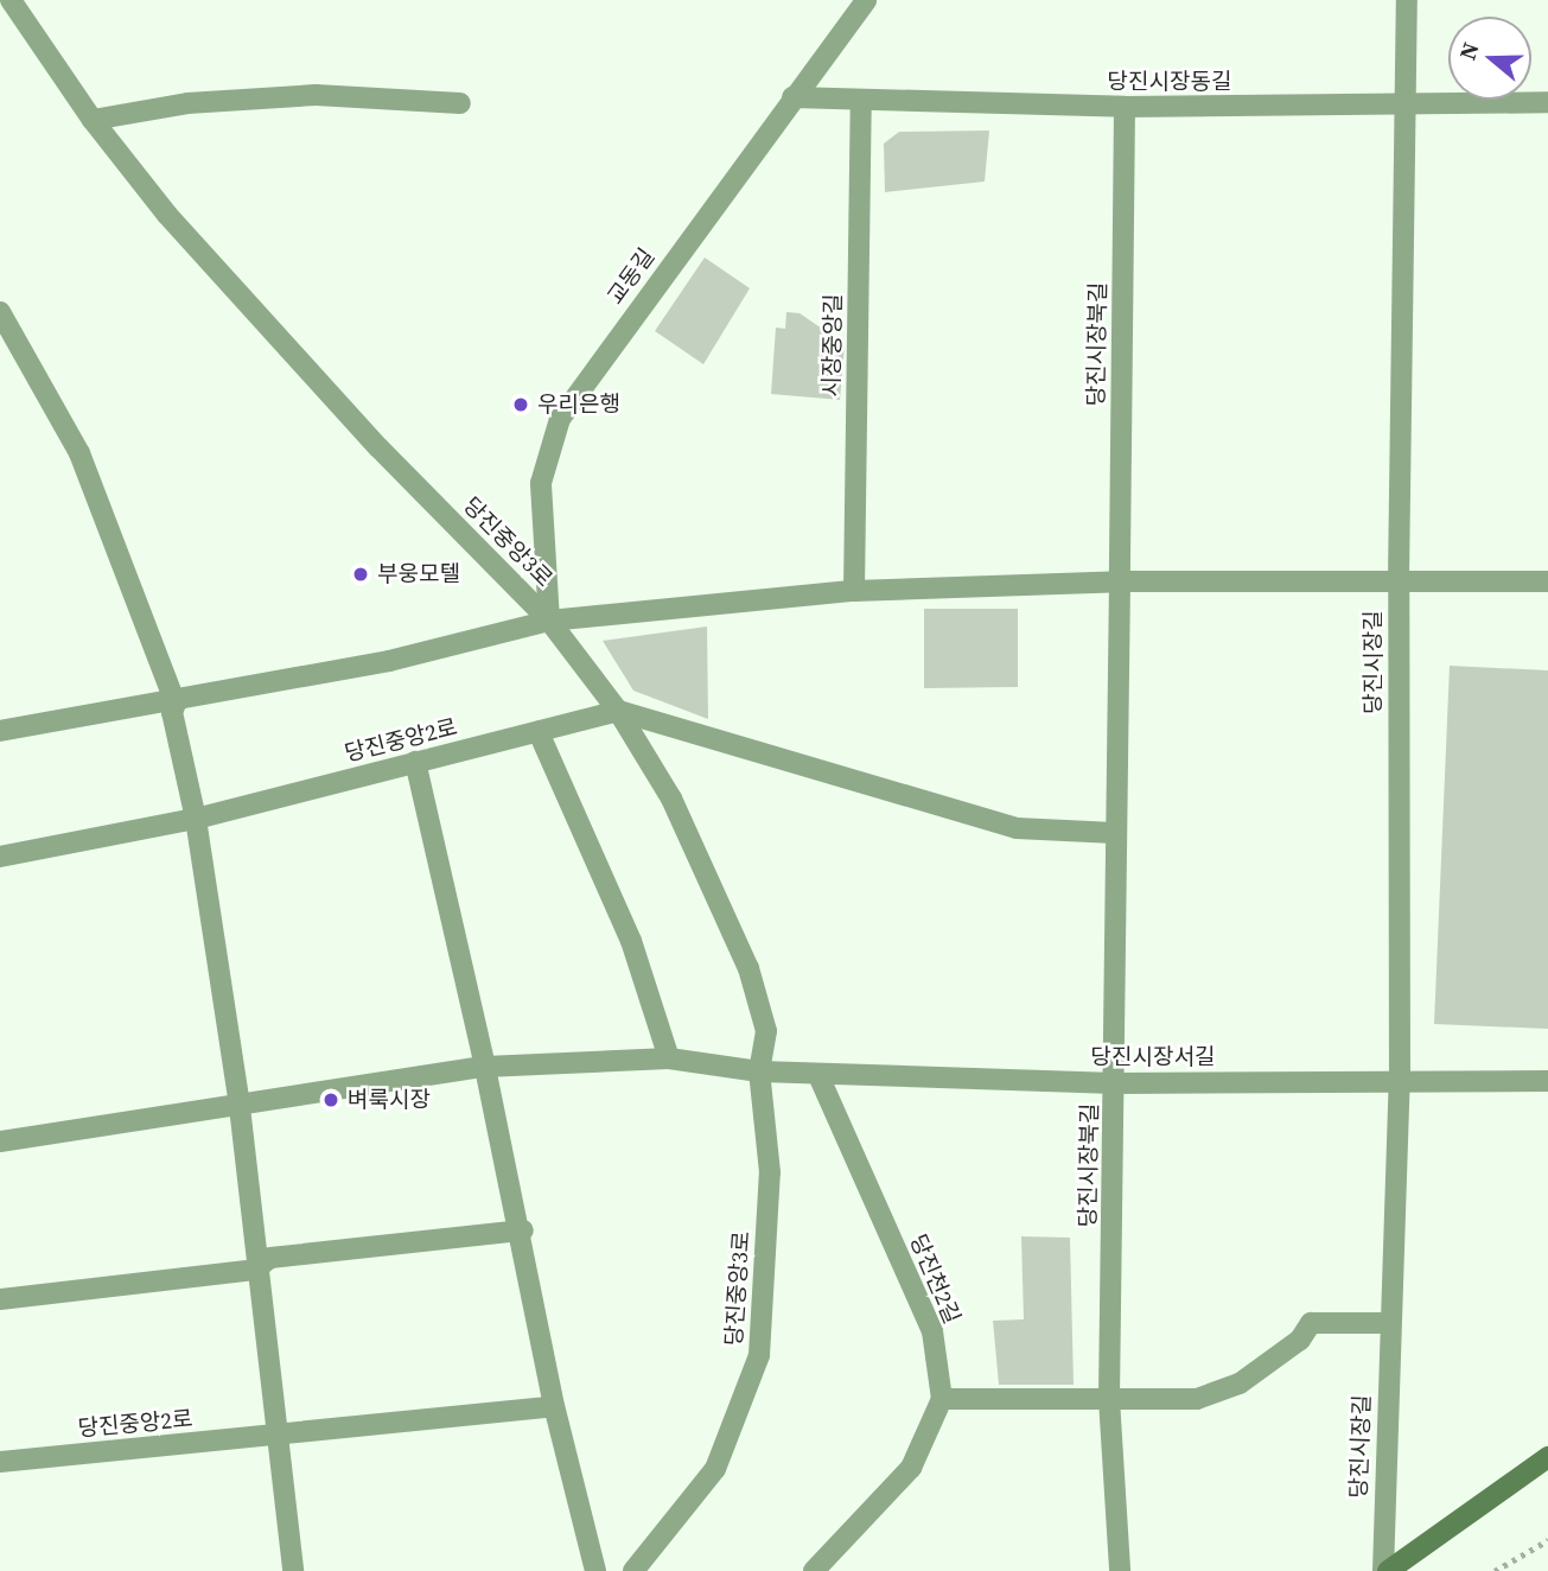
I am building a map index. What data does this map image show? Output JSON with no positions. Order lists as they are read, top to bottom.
{
  "streets": {
    "street": [
      "당진시장동길",
      "교동길",
      "당진시장북길",
      "시장중앙길",
      "당진중앙3로",
      "당진시장길",
      "당진중앙2로",
      "당진시장서길",
      "당진천2길"
    ]
  },
  "crossings": [
    ["당진시장동길", "교동길"],
    ["당진시장동길", "당진시장북길"],
    ["당진시장동길", "시장중앙길"],
    ["당진시장동길", "당진시장길"],
    ["교동길", "당진중앙3로"],
    ["당진시장북길", "당진시장서길"],
    ["당진중앙3로", "당진중앙2로"],
    ["당진중앙3로", "당진시장서길"],
    ["당진시장길", "당진시장서길"],
    ["당진시장서길", "당진천2길"]
  ],
  "places": ["우리은행", "부웅모텔", "벼룩시장"],
  "north": "left"
}
